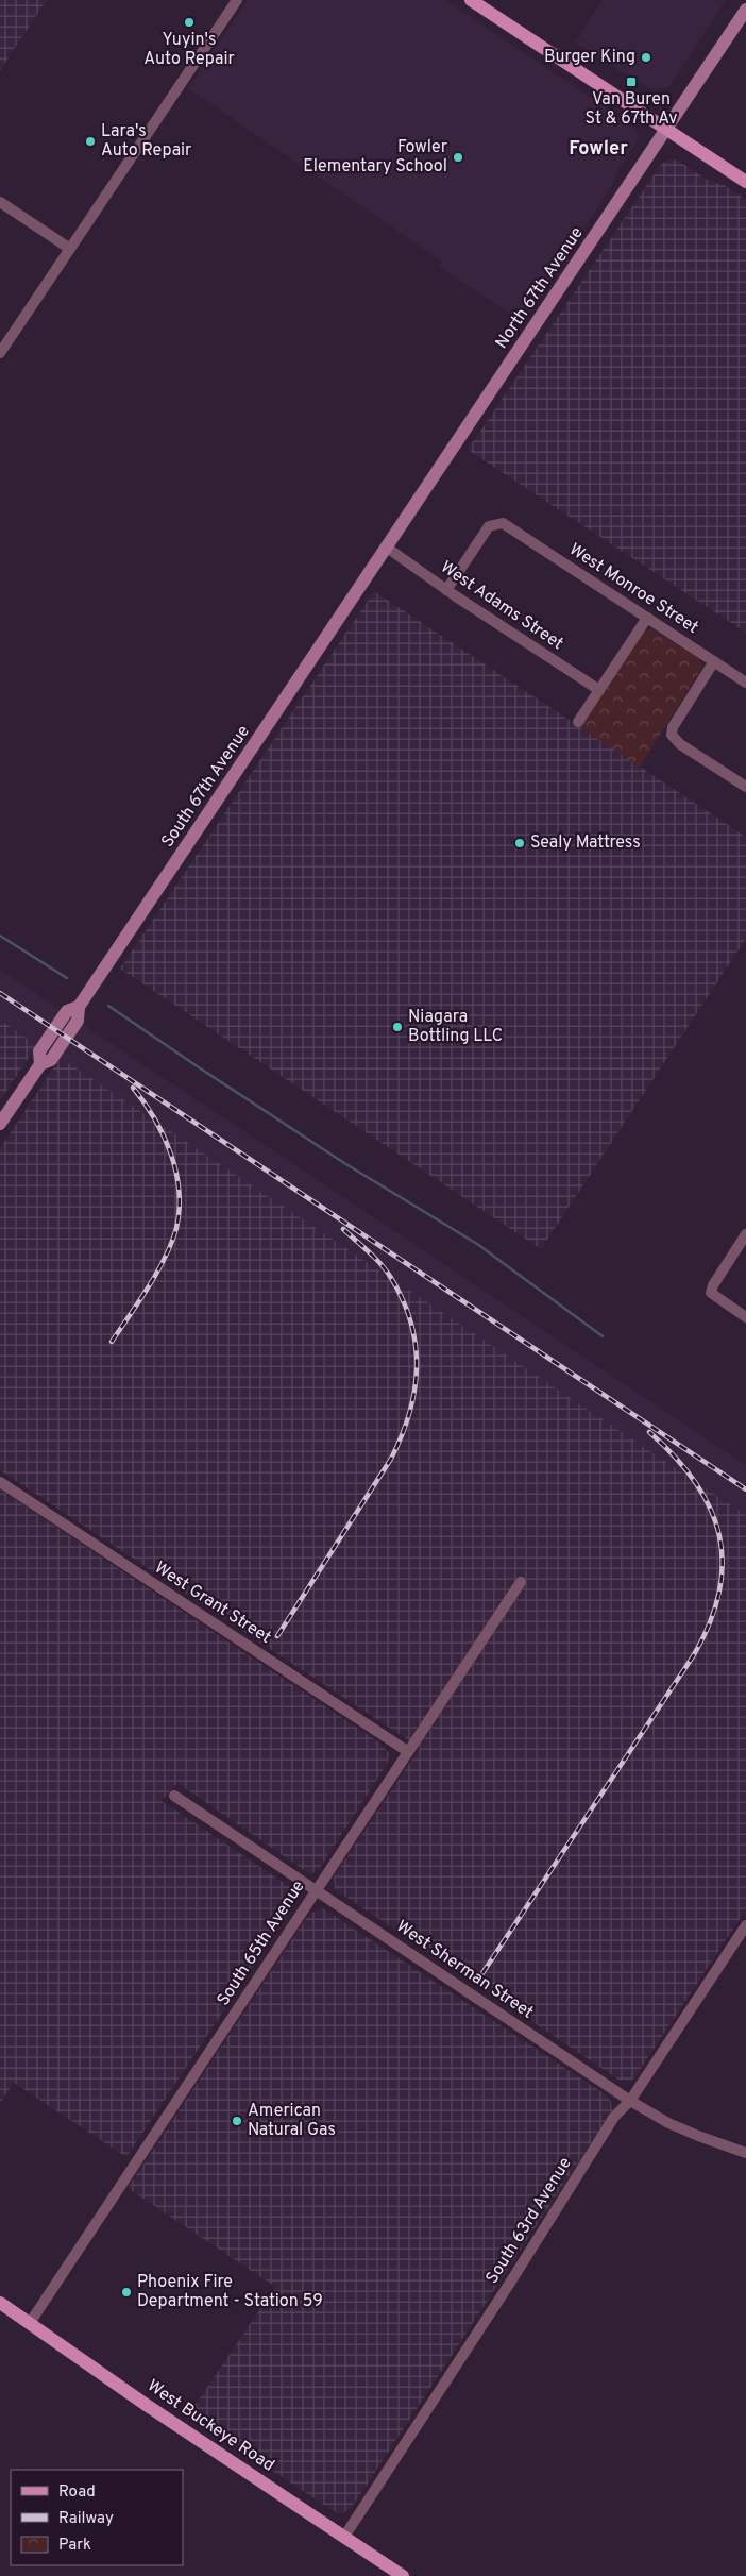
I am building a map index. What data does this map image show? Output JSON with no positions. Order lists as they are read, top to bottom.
{
  "streets": {
    "main road": ["North 67th Avenue", "South 67th Avenue", "West Buckeye Road"],
    "street": [
      "West Monroe Street",
      "West Adams Street",
      "West Grant Street",
      "South 65th Avenue",
      "West Sherman Street",
      "South 63rd Avenue"
    ]
  },
  "crossings": [
    ["North 67th Avenue", "West Adams Street"],
    ["North 67th Avenue", "South 67th Avenue"],
    ["West Monroe Street", "West Adams Street"],
    ["West Grant Street", "South 65th Avenue"],
    ["South 65th Avenue", "West Sherman Street"],
    ["South 65th Avenue", "West Buckeye Road"],
    ["West Sherman Street", "South 63rd Avenue"],
    ["South 63rd Avenue", "West Buckeye Road"]
  ],
  "districts": ["Fowler"],
  "places": {
    "other": [
      "Yuyin's Auto Repair",
      "Burger King",
      "Lara's Auto Repair",
      "Fowler Elementary School",
      "Sealy Mattress",
      "Niagara Bottling LLC",
      "American Natural Gas",
      "Phoenix Fire Department - Station 59"
    ],
    "transit": ["Van Buren St & 67th Av"]
  },
  "legend": ["Road", "Railway", "Park"]
}
